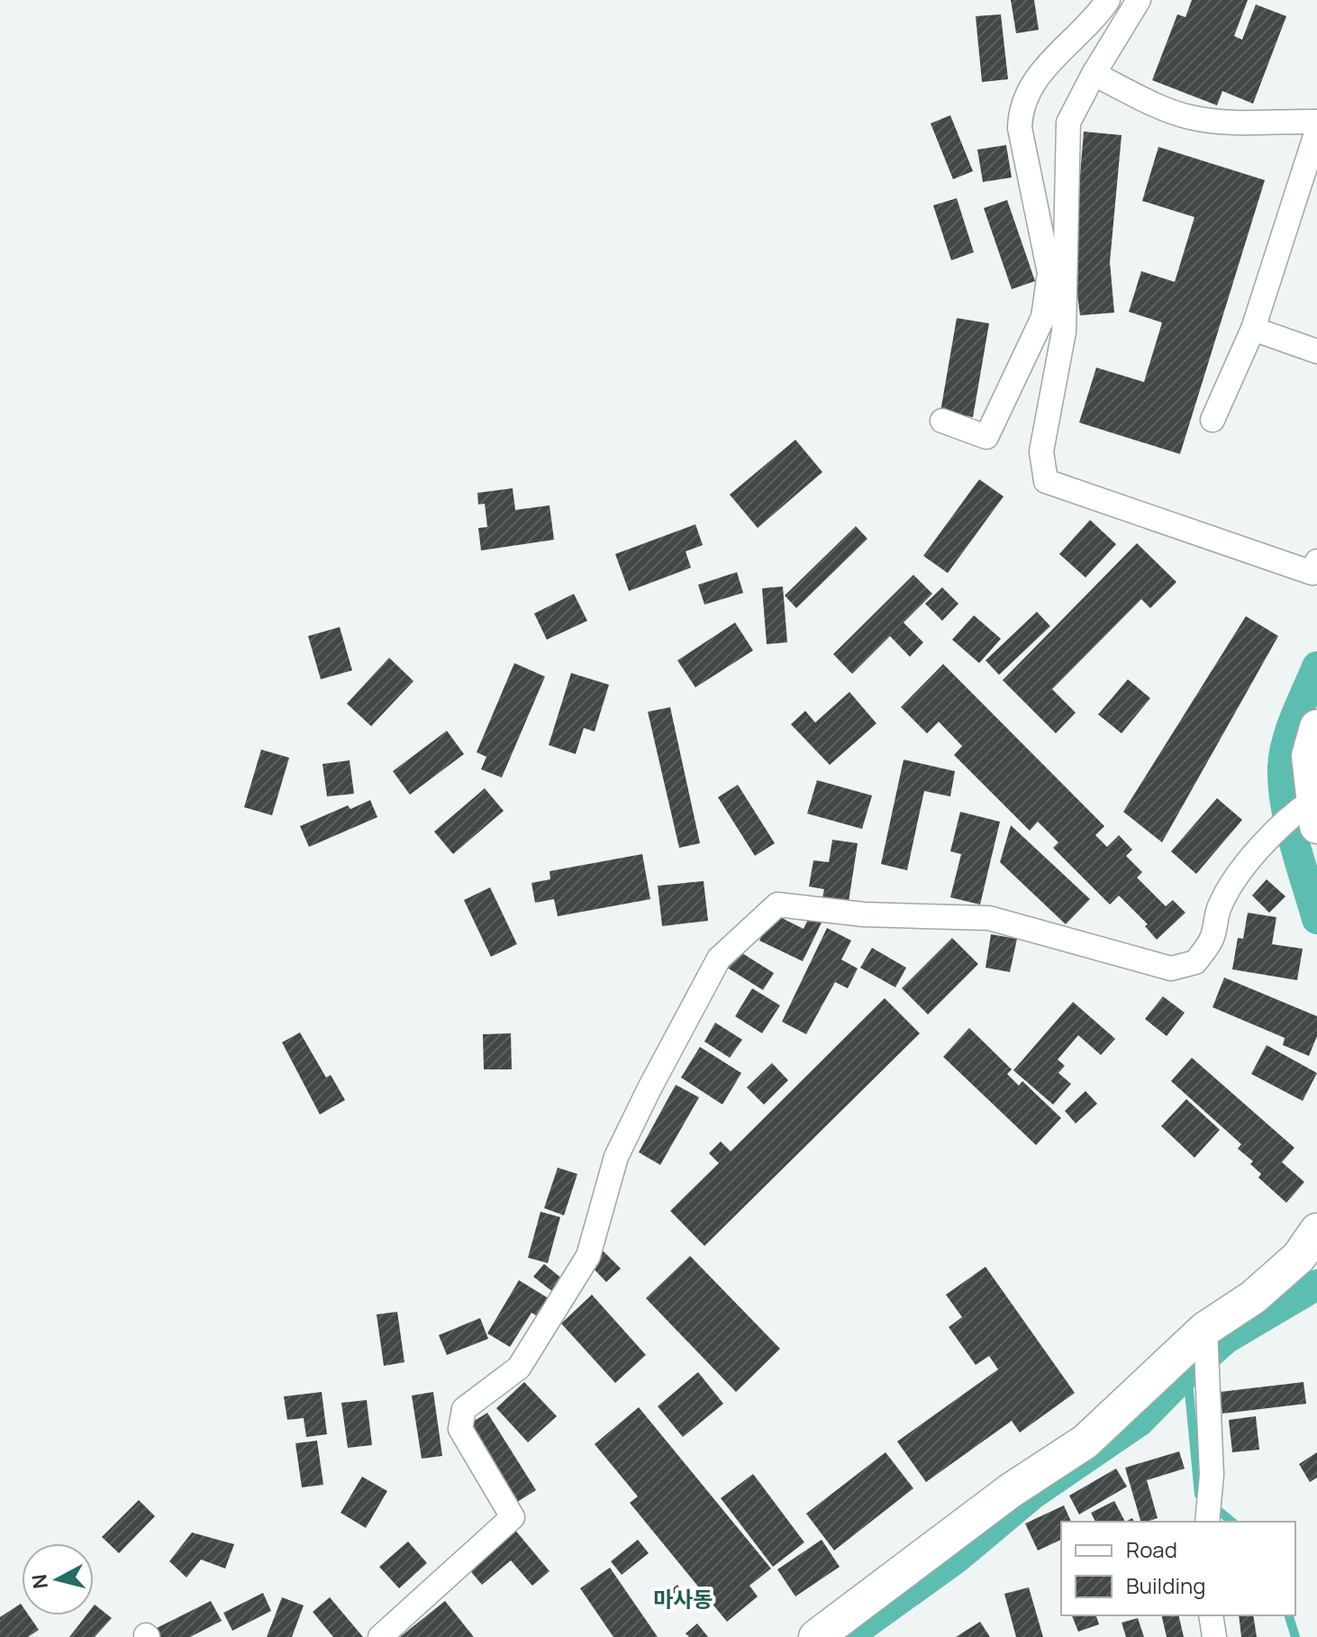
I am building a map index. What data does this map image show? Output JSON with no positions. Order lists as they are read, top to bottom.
{
  "districts": ["마사동"],
  "legend": ["Road", "Building"],
  "north": "left"
}
